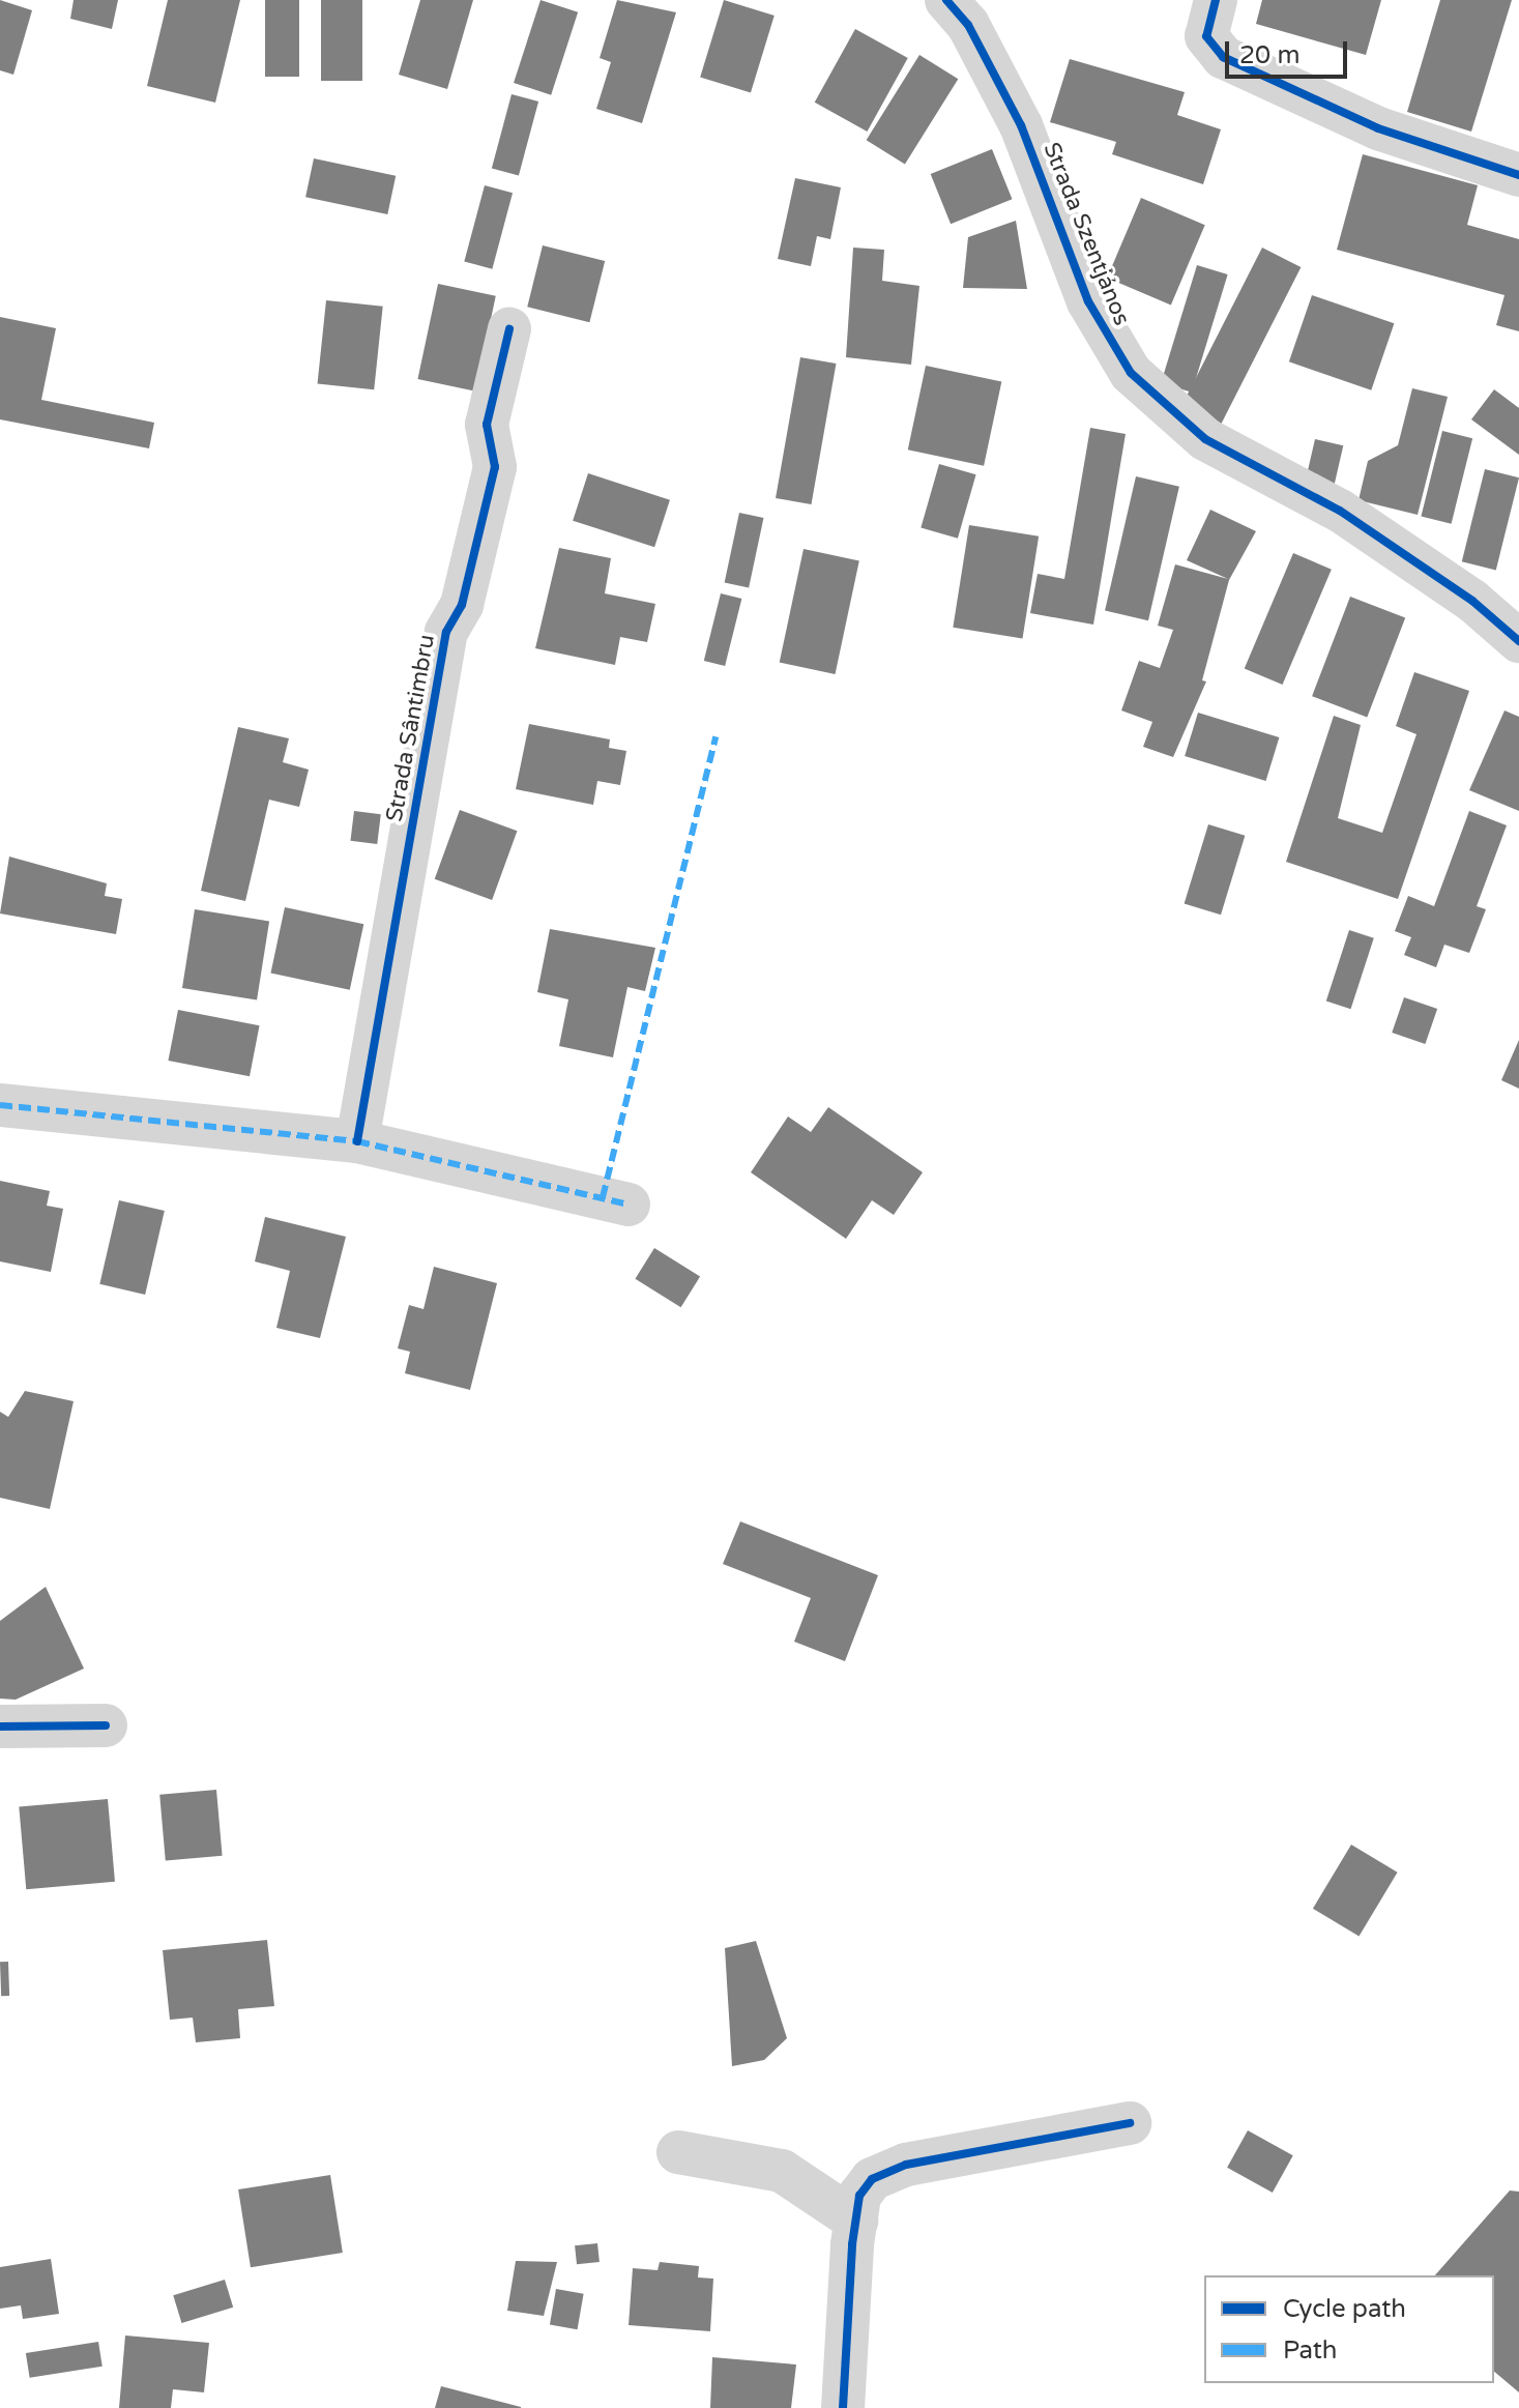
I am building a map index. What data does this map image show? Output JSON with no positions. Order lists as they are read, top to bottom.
{
  "streets": {
    "street": ["Strada Szentjános", "Strada Sântimbru"]
  },
  "legend": ["Cycle path", "Path"],
  "scale_bar": "20 m"
}
